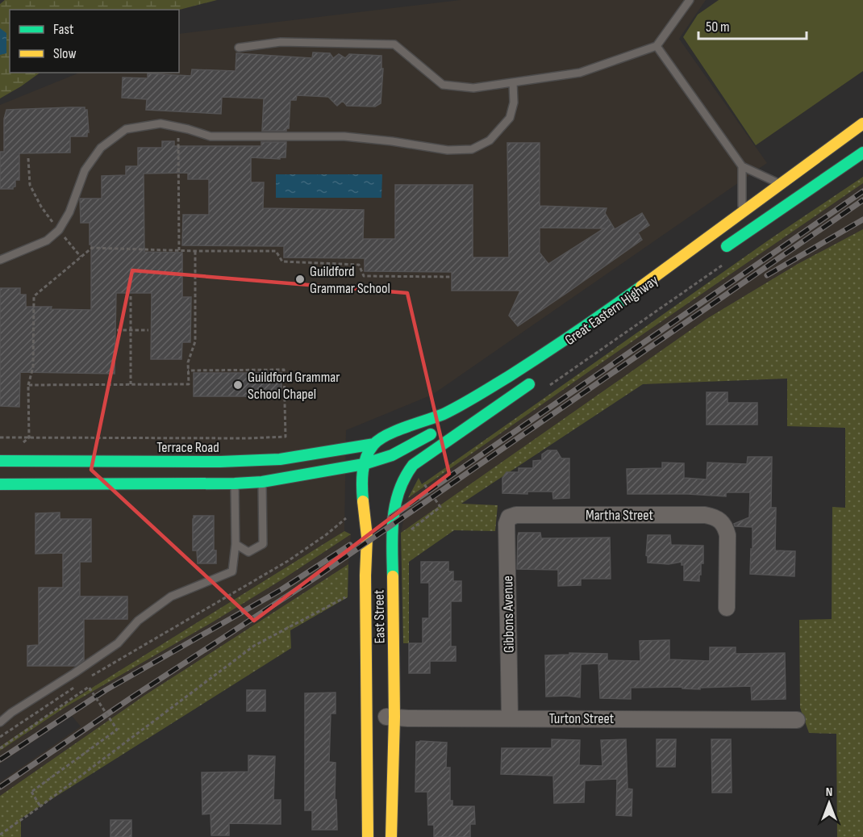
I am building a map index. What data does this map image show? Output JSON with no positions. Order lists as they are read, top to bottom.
{
  "streets": {
    "main road": ["Great Eastern Highway", "Terrace Road", "East Street"],
    "street": ["Martha Street", "Gibbons Avenue", "Turton Street"]
  },
  "crossings": [
    ["Great Eastern Highway", "Terrace Road"],
    ["Great Eastern Highway", "East Street"],
    ["Terrace Road", "East Street"],
    ["Martha Street", "Gibbons Avenue"],
    ["Gibbons Avenue", "Turton Street"],
    ["East Street", "Turton Street"]
  ],
  "places": ["Guildford Grammar School", "Guildford Grammar School Chapel"],
  "legend": ["Fast", "Slow"],
  "scale_bar": "50 m",
  "north": "top"
}
